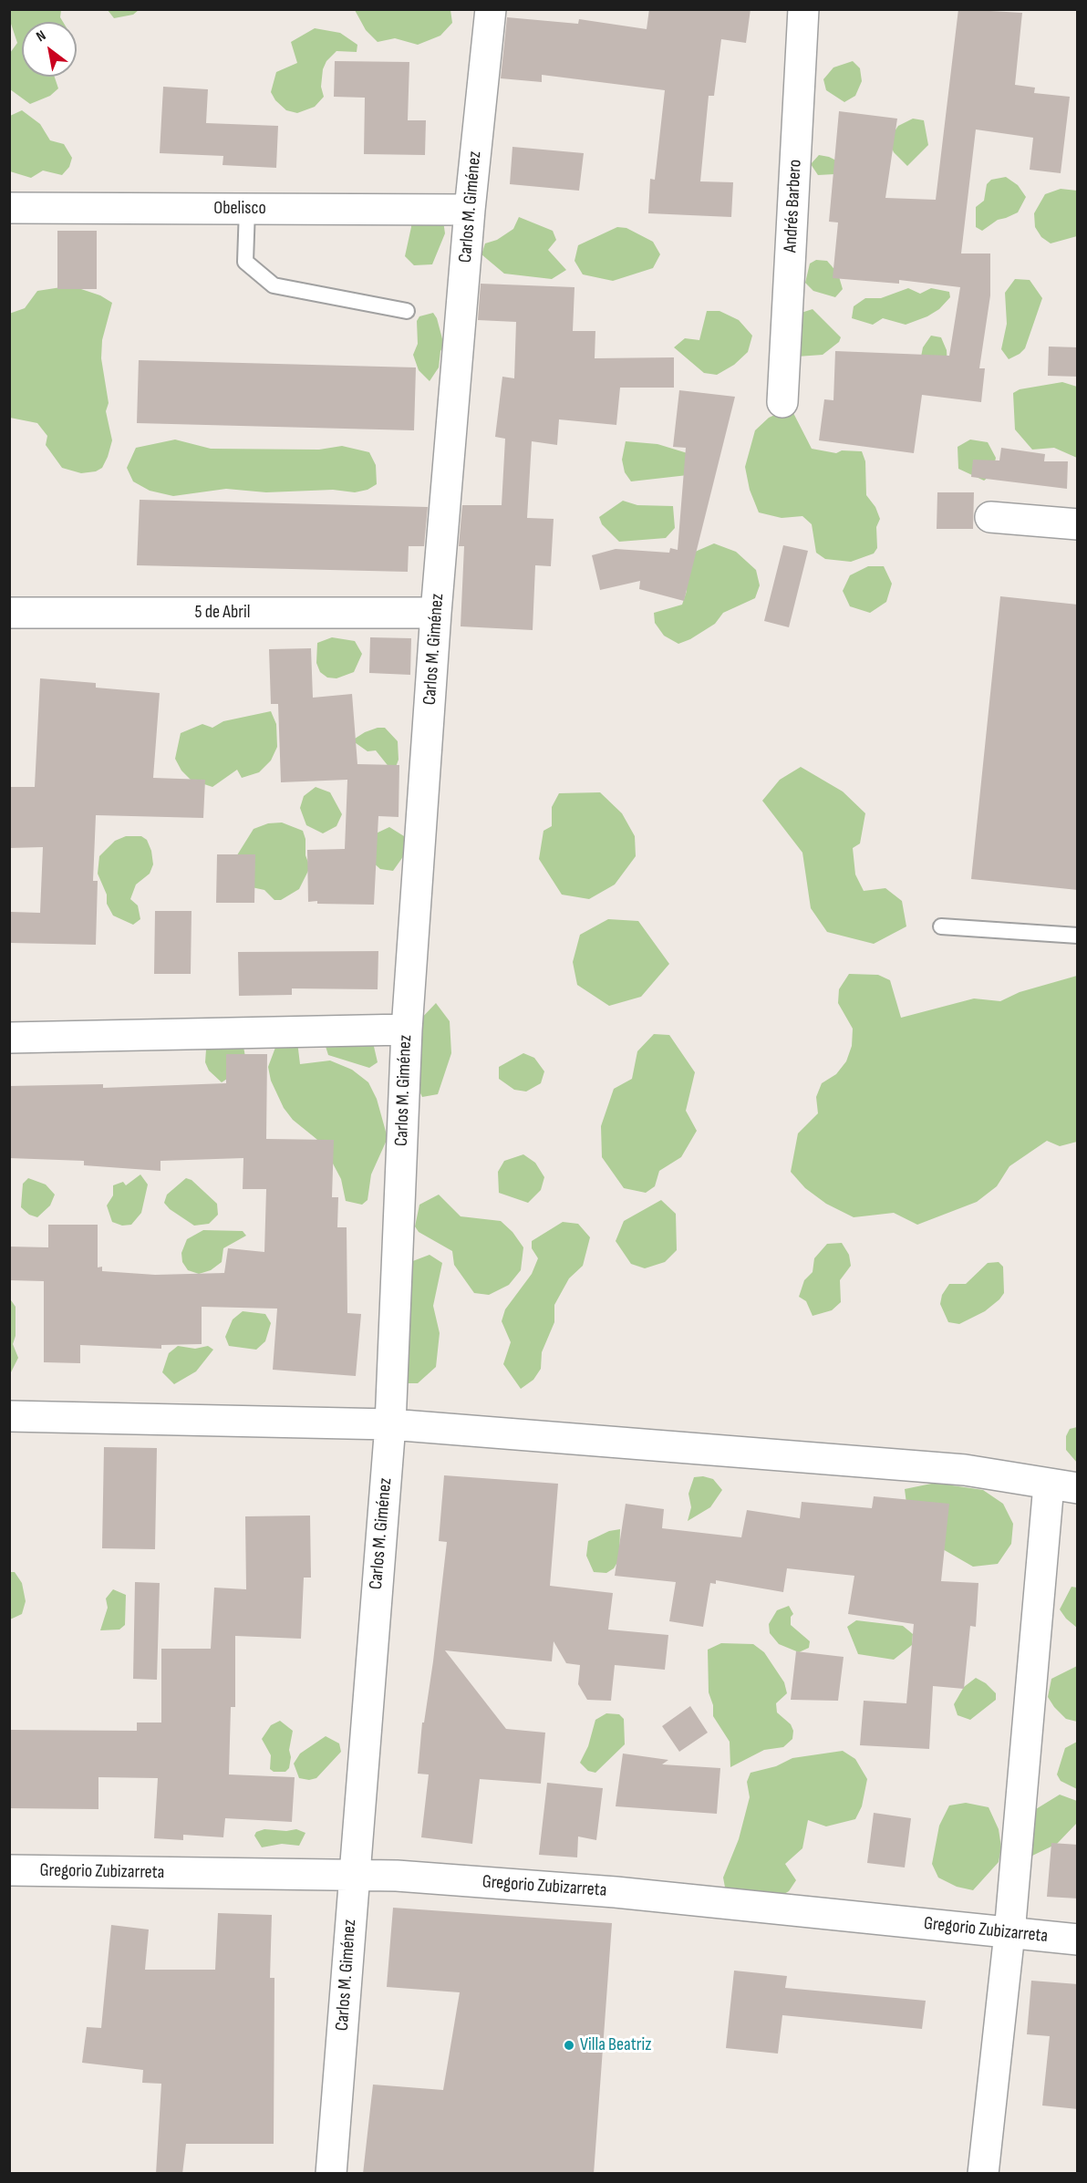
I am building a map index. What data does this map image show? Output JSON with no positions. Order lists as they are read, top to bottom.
{
  "streets": {
    "street": [
      "Andrés Barbero",
      "Carlos M. Giménez",
      "Obelisco",
      "5 de Abril",
      "Gregorio Zubizarreta"
    ]
  },
  "crossings": [
    ["Carlos M. Giménez", "Obelisco"],
    ["Carlos M. Giménez", "5 de Abril"],
    ["Carlos M. Giménez", "Gregorio Zubizarreta"]
  ],
  "places": ["Villa Beatriz"],
  "north": "top left"
}
